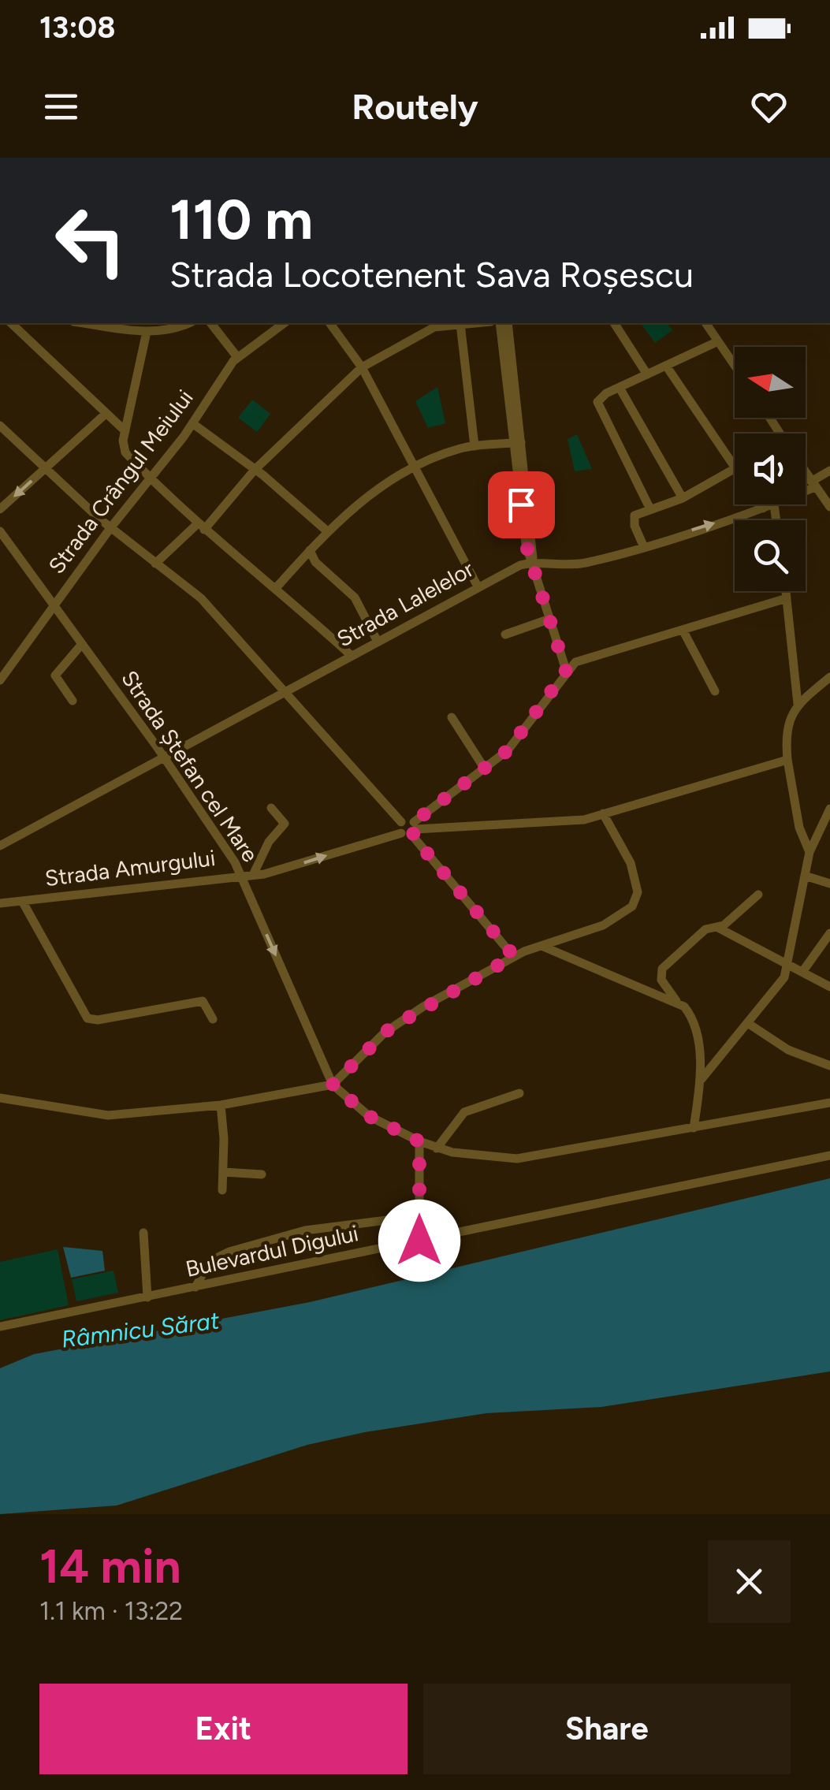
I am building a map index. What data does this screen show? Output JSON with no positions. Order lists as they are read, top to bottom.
{
  "streets": {
    "street": [
      "Strada Crângul Meiului",
      "Strada Lalelelor",
      "Strada Ștefan cel Mare",
      "Strada Amurgului",
      "Bulevardul Digului"
    ]
  },
  "crossings": [
    ["Strada Crângul Meiului", "Strada Ștefan cel Mare"],
    ["Strada Lalelelor", "Strada Ștefan cel Mare"],
    ["Strada Ștefan cel Mare", "Strada Amurgului"]
  ],
  "one_way": ["Strada Ștefan cel Mare", "Strada Amurgului"],
  "water": ["Râmnicu Sărat"],
  "north": "left",
  "page": {
    "status": "13:08",
    "header": "Routely",
    "turn": ["110 m", "Strada Locotenent Sava Roșescu"],
    "heading": ["14 min", "1.1 km · 13:22"],
    "buttons": ["Exit", "Share"]
  }
}
